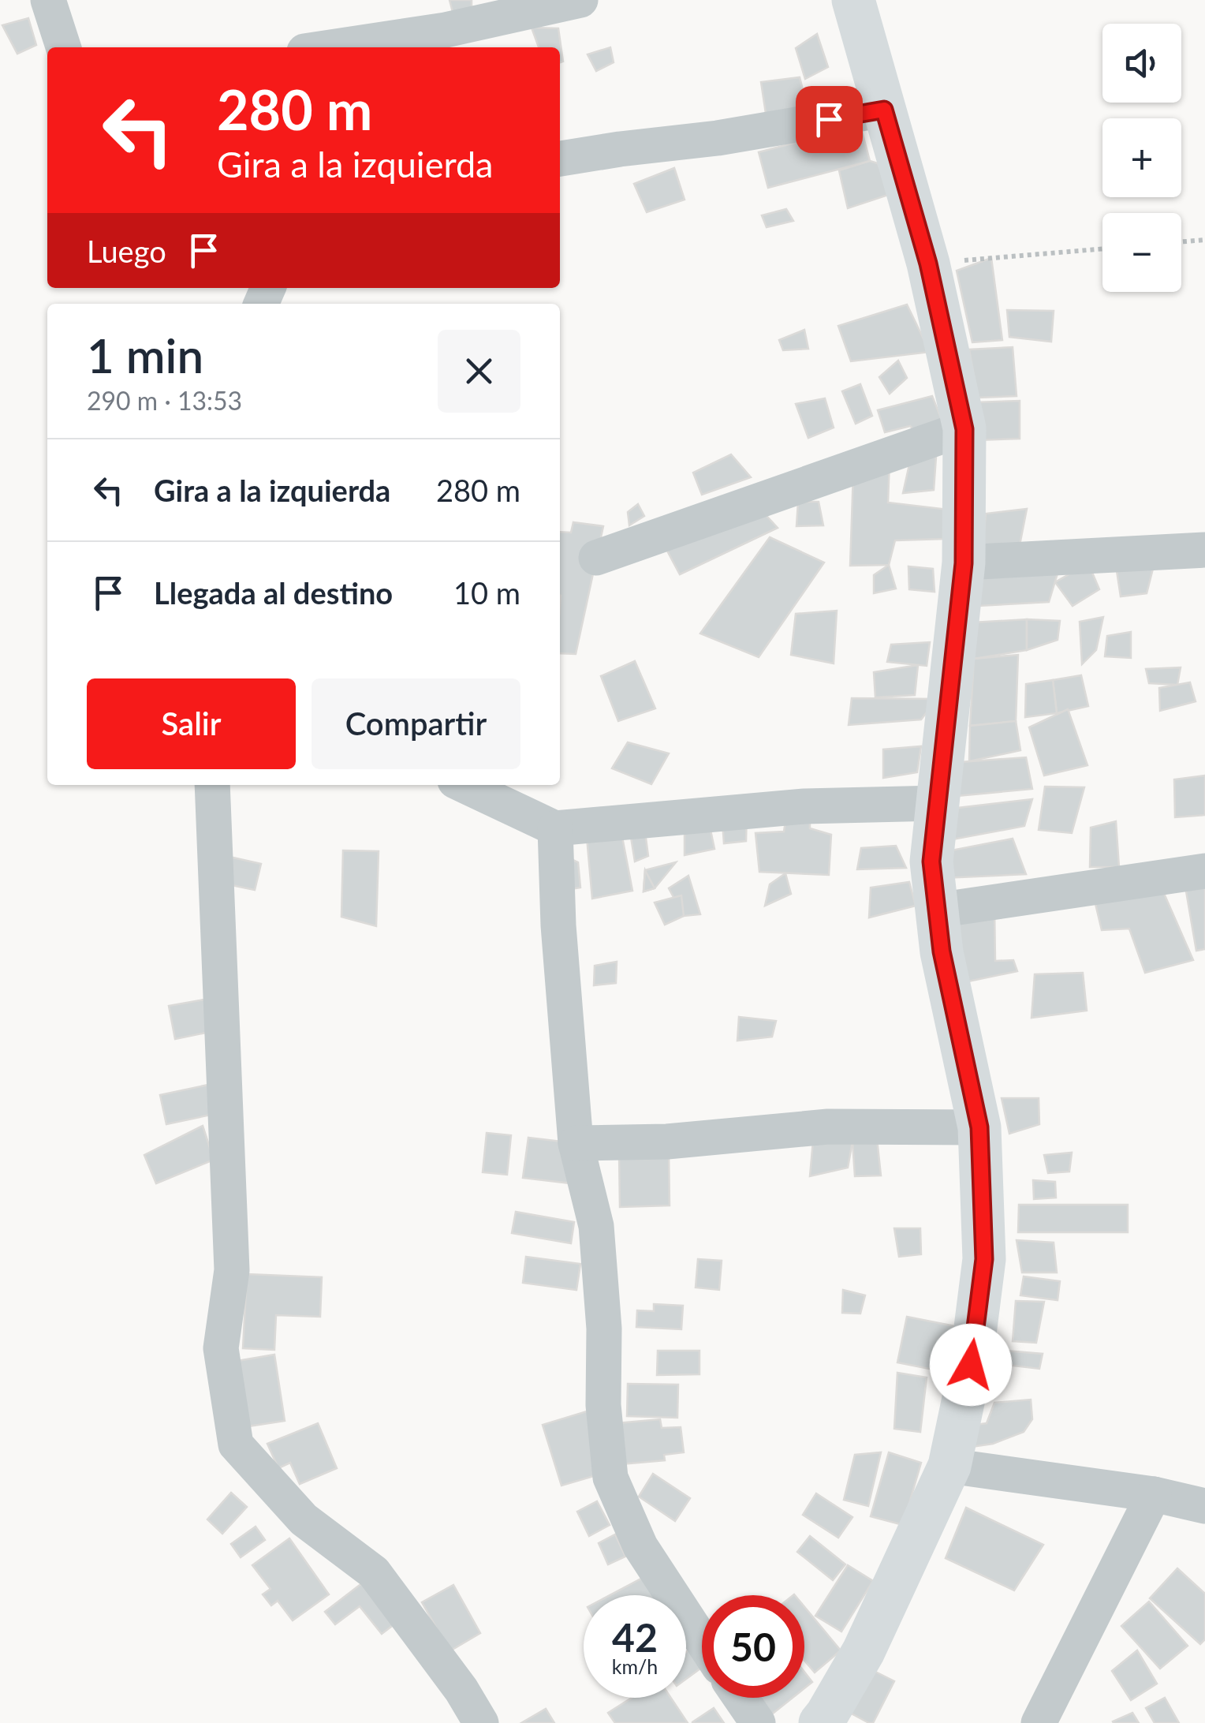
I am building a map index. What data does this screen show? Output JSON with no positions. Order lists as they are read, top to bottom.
{
  "page": {
    "map_buttons": ["+", "−"],
    "turn": ["280 m", "Gira a la izquierda"],
    "then": "Luego",
    "heading": ["1 min", "290 m · 13:53"],
    "list": [
      {
        "name": "Gira a la izquierda",
        "value": "280 m"
      },
      {
        "name": "Llegada al destino",
        "value": "10 m"
      }
    ],
    "buttons": ["Salir", "Compartir"],
    "speed": "42 km/h",
    "limit": "50"
  }
}
